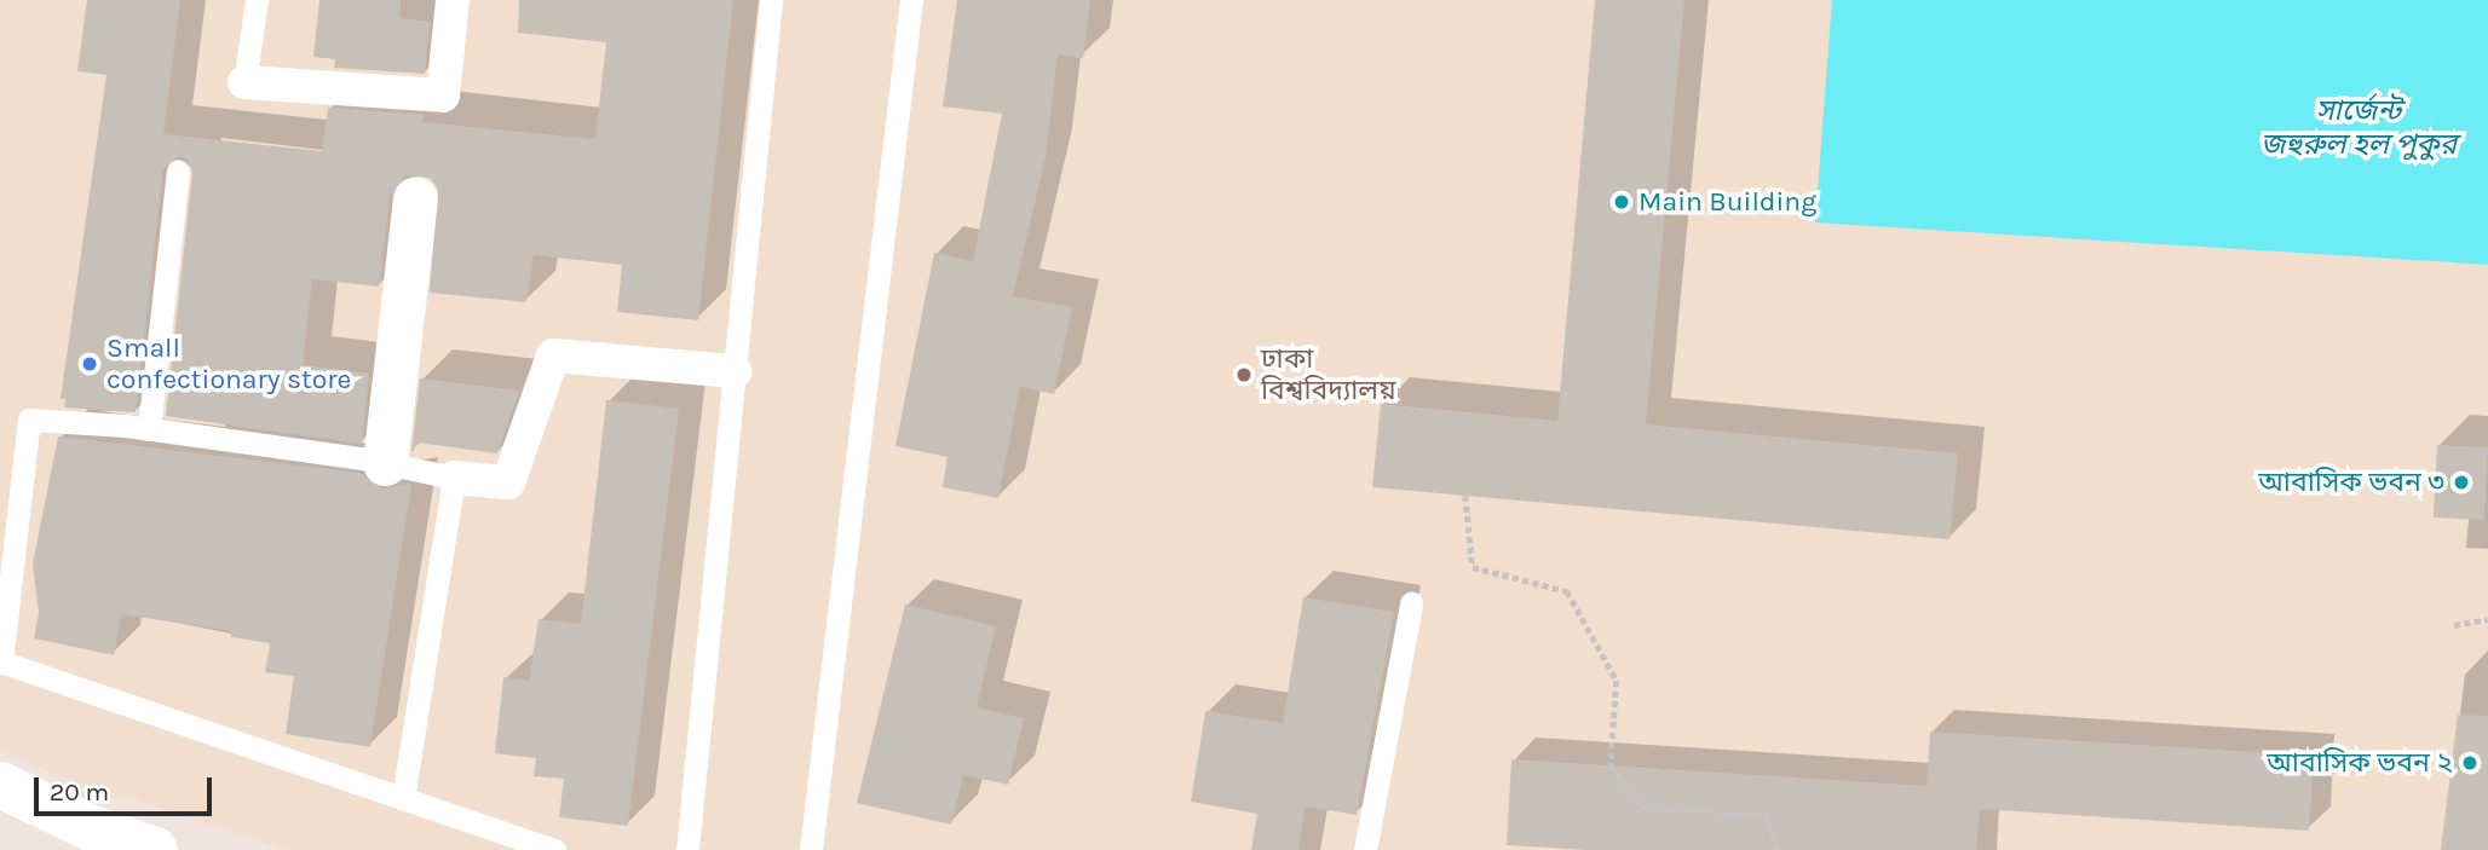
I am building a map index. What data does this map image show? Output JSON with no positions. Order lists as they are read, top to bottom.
{
  "water": ["সার্জেন্ট জহুরুল হল পুকুর"],
  "places": [
    "Main Building",
    "Small confectionary store",
    "ঢাকা বিশ্ববিদ্যালয়",
    "আবাসিক ভবন ৩",
    "আবাসিক ভবন ২"
  ],
  "scale_bar": "20 m"
}
